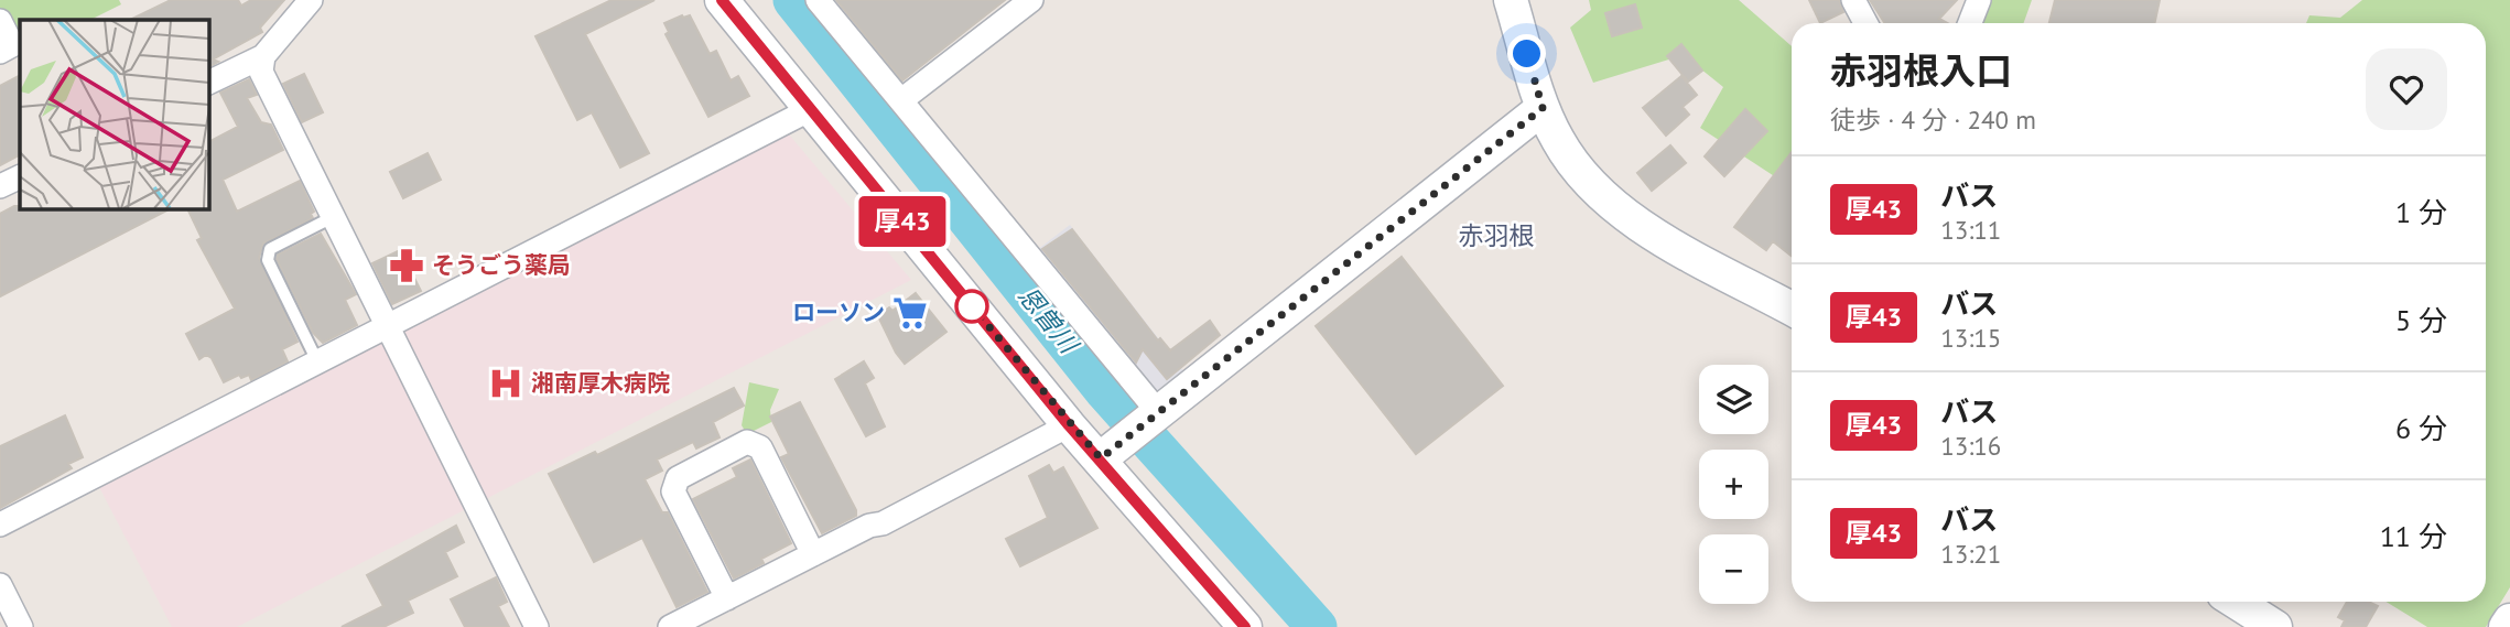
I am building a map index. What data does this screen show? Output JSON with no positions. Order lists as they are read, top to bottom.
{
  "districts": ["赤羽根"],
  "water": ["恩曽川"],
  "places": {
    "pharmacy": ["そうごう薬局"],
    "supermarket": ["ローソン"],
    "hospital": ["湘南厚木病院"]
  },
  "lines": ["bus line 厚43"],
  "page": {
    "on_map": "厚43",
    "heading": ["赤羽根入口", "徒歩 · 4 分 · 240 m"],
    "list": [
      {
        "mark": "厚43",
        "name": "バス",
        "note": "13:11",
        "value": "1 分"
      },
      {
        "mark": "厚43",
        "name": "バス",
        "note": "13:15",
        "value": "5 分"
      },
      {
        "mark": "厚43",
        "name": "バス",
        "note": "13:16",
        "value": "6 分"
      },
      {
        "mark": "厚43",
        "name": "バス",
        "note": "13:21",
        "value": "11 分"
      }
    ],
    "map_buttons": ["+", "−"]
  }
}
